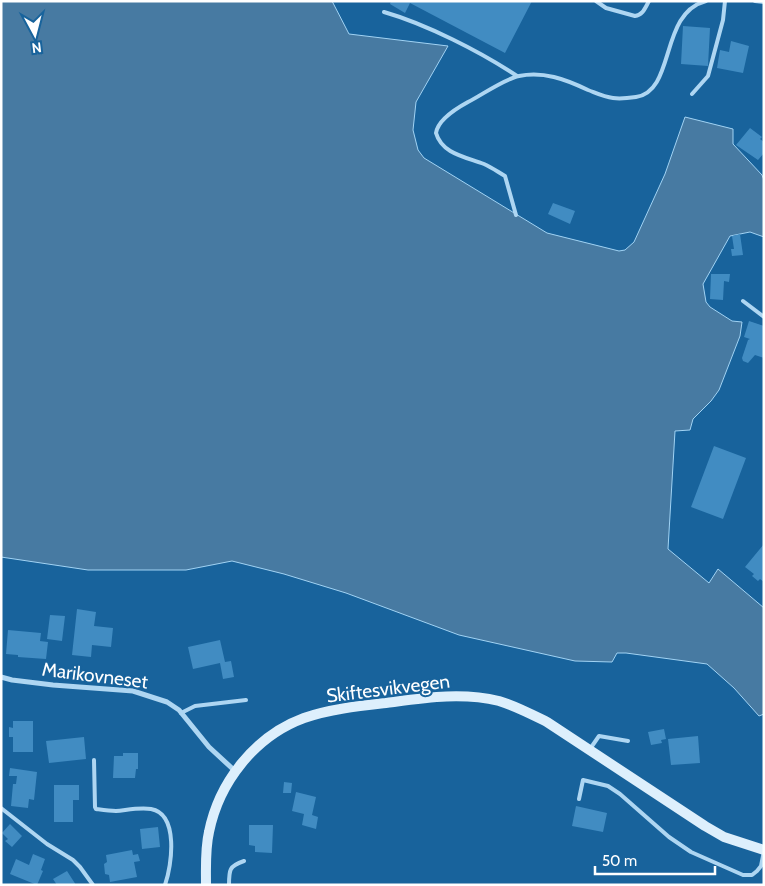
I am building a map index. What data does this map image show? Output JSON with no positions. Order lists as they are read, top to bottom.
{
  "streets": {
    "main road": ["Skiftesvikvegen"],
    "street": ["Marikovneset"]
  },
  "crossings": [
    ["Marikovneset", "Skiftesvikvegen"]
  ],
  "scale_bar": "50 m",
  "north": "bottom"
}
